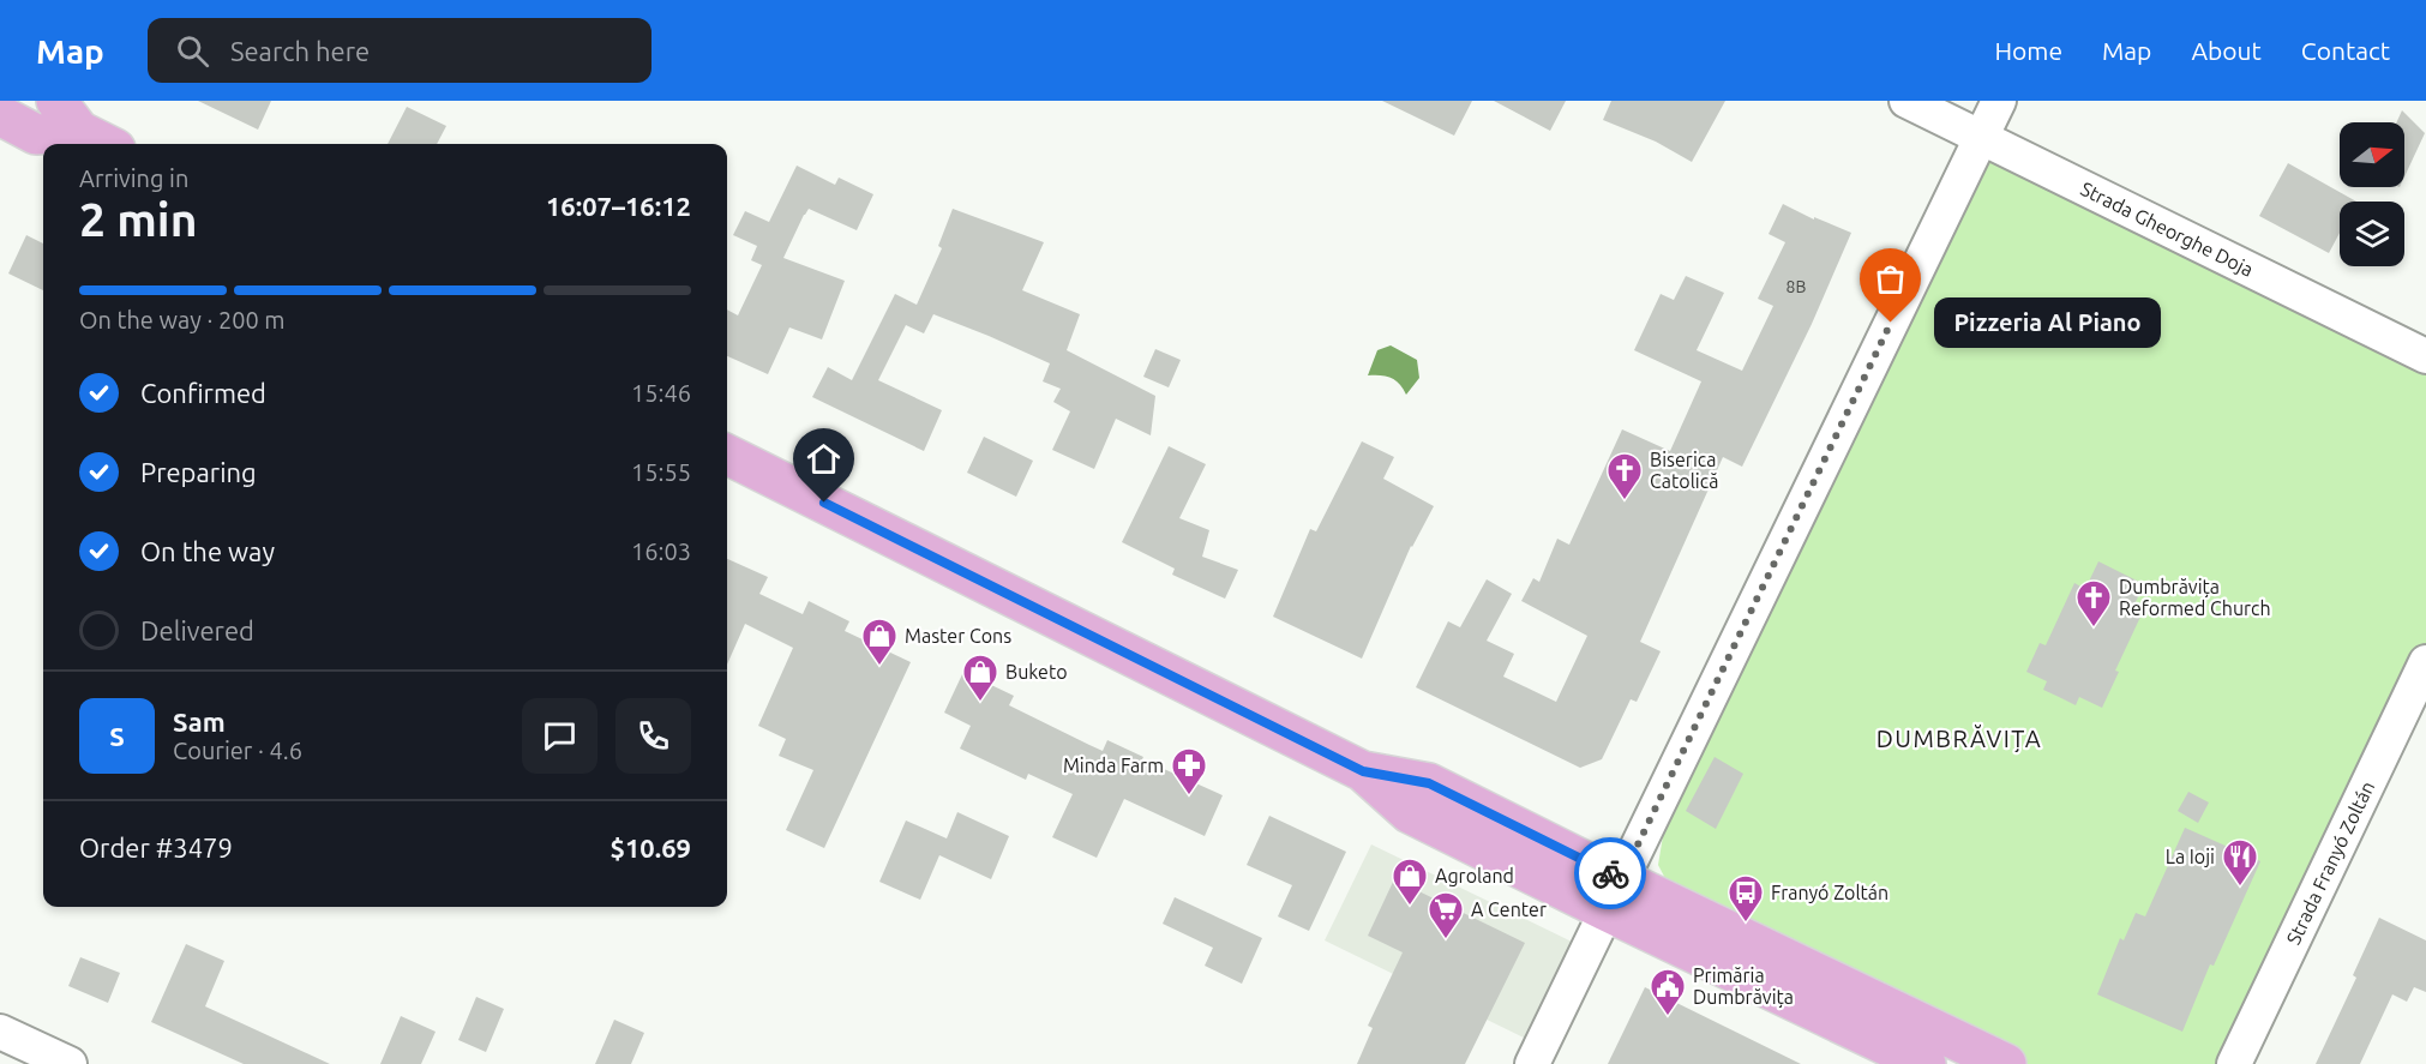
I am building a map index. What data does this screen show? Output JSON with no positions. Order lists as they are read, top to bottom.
{
  "streets": {
    "street": ["Strada Gheorghe Doja", "Strada Franyó Zoltán"]
  },
  "districts": ["DUMBRĂVIȚA"],
  "places": {
    "other": ["Pizzeria Al Piano"],
    "church": ["Biserica Catolică", "Dumbrăvița Reformed Church"],
    "shop": ["Master Cons", "Buketo", "Agroland"],
    "pharmacy": ["Minda Farm"],
    "restaurant": ["La Ioji"],
    "bus stop": ["Franyó Zoltán"],
    "supermarket": ["A Center"],
    "public building": ["Primăria Dumbrăvița"]
  },
  "house_numbers": ["8B"],
  "north": "right",
  "page": {
    "header": "Map",
    "search": "Search here",
    "nav": [
      "Home",
      "Map",
      "About",
      "Contact"
    ],
    "heading": ["2 min", "Arriving in", "16:07–16:12"],
    "panel": [
      "Sam",
      "Courier · 4.6",
      "Order #3479",
      "$10.69"
    ],
    "bar": "On the way · 200 m",
    "bubble": "Pizzeria Al Piano",
    "list": [
      ["Confirmed", "15:46"],
      ["Preparing", "15:55"],
      ["On the way", "16:03"],
      "Delivered"
    ],
    "round": "S"
  }
}
